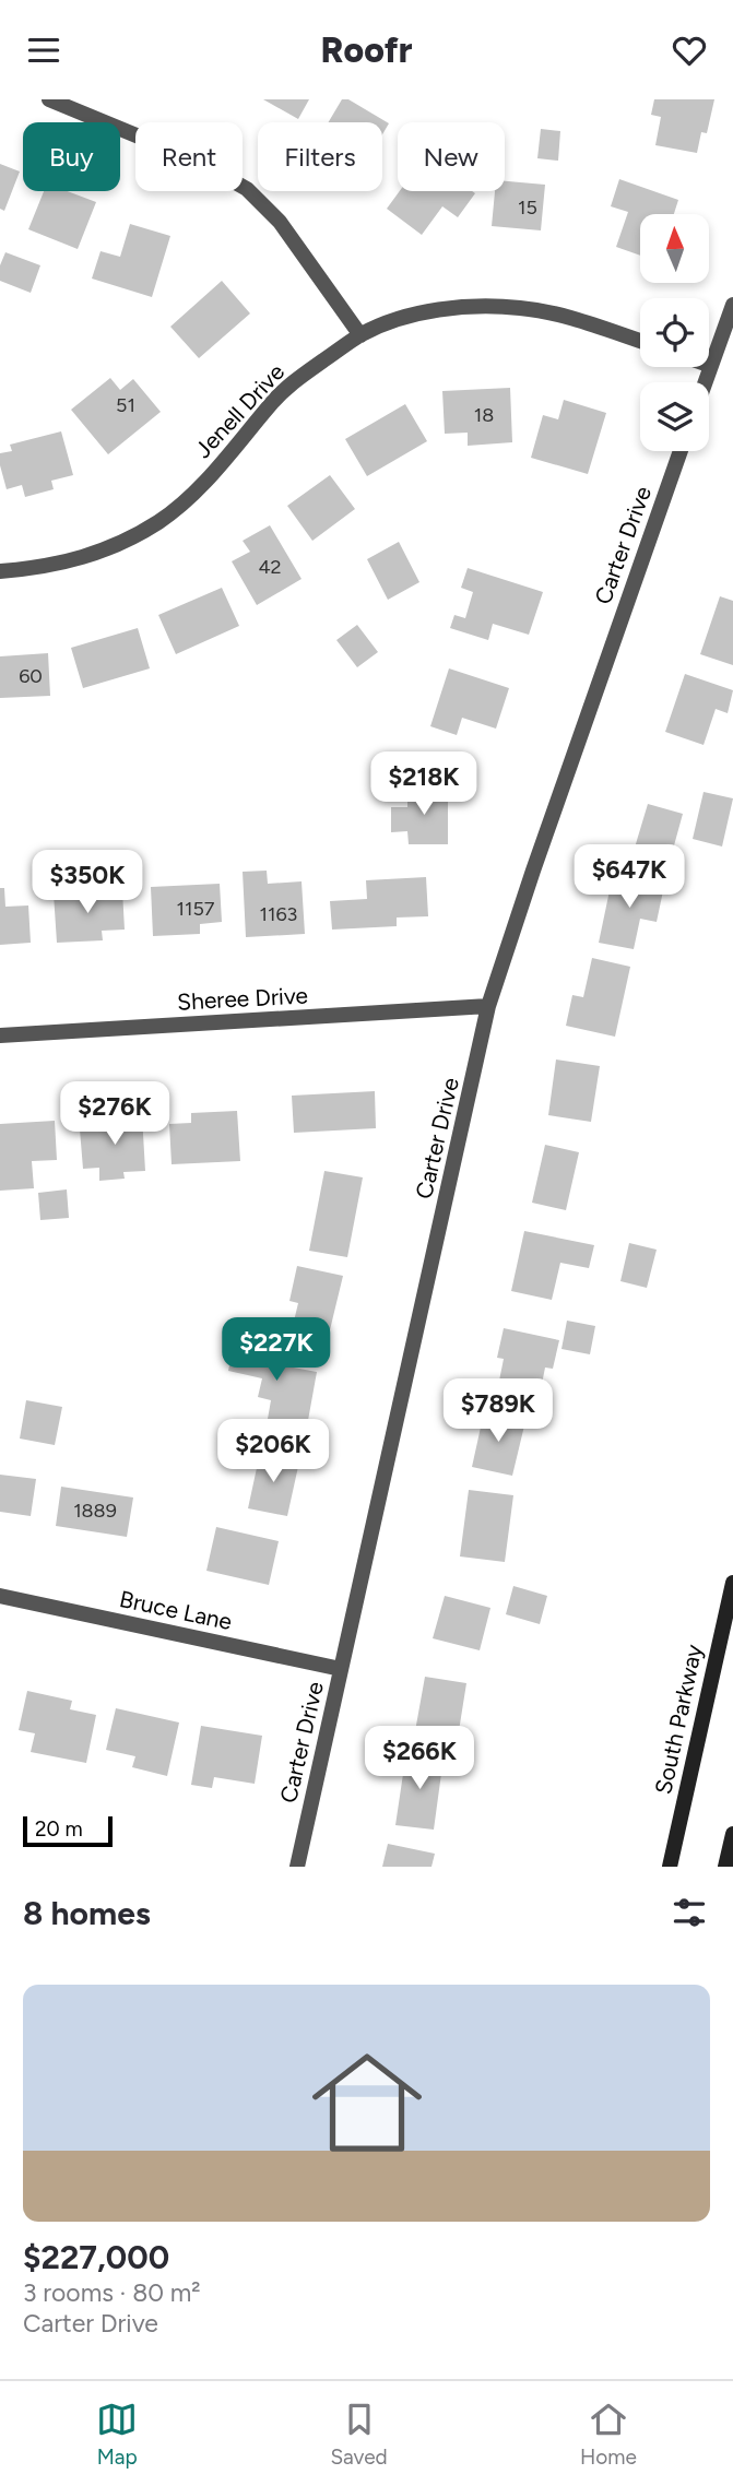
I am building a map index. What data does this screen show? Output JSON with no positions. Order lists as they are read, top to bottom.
{
  "streets": {
    "main road": ["South Parkway"],
    "street": [
      "Jenell Drive",
      "Carter Drive",
      "Sheree Drive",
      "Bruce Lane"
    ]
  },
  "crossings": [
    ["Carter Drive", "Sheree Drive"],
    ["Carter Drive", "Bruce Lane"]
  ],
  "house_numbers": [
    "15",
    "51",
    "18",
    "42",
    "60",
    "1157",
    "1163",
    "1889"
  ],
  "scale_bar": "20 m",
  "north": "top",
  "page": {
    "header": "Roofr",
    "chip": [
      "Buy",
      "Rent",
      "Filters",
      "New"
    ],
    "price": [
      "$218K",
      "$647K",
      "$350K",
      "$276K",
      "$227K",
      "$789K",
      "$206K",
      "$266K"
    ],
    "scale": "20 m",
    "heading": "8 homes",
    "list": [
      {
        "name": "$227,000",
        "note": "3 rooms · 80 m² · Carter Drive"
      }
    ],
    "tabs": ["Map", "Saved", "Home"]
  }
}
